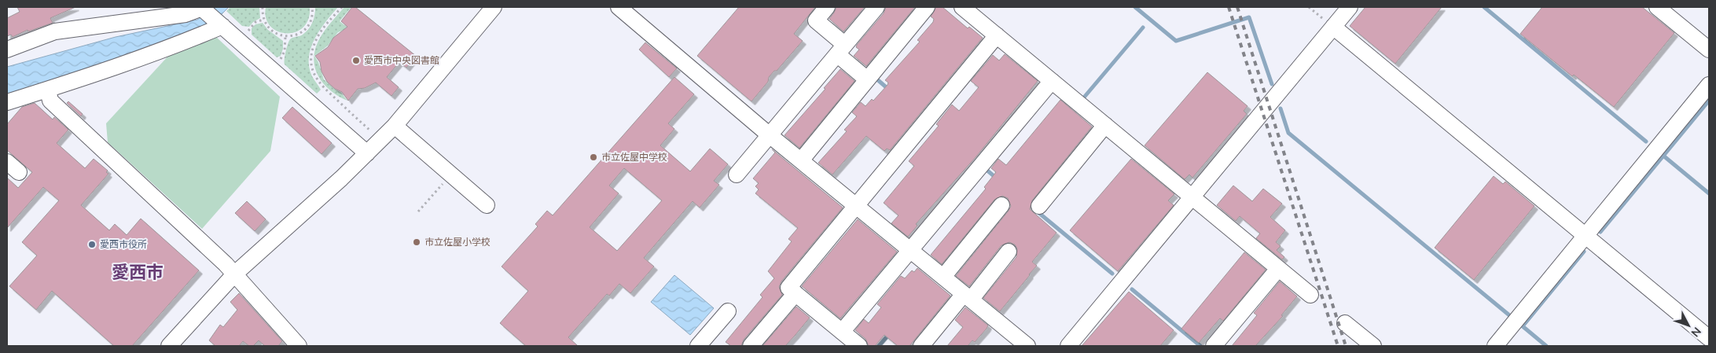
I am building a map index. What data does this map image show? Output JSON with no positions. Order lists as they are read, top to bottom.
{
  "districts": ["愛西市"],
  "places": [
    "愛西市中央図書館",
    "市立佐屋中学校",
    "市立佐屋小学校",
    "愛西市役所"
  ],
  "north": "bottom right"
}
